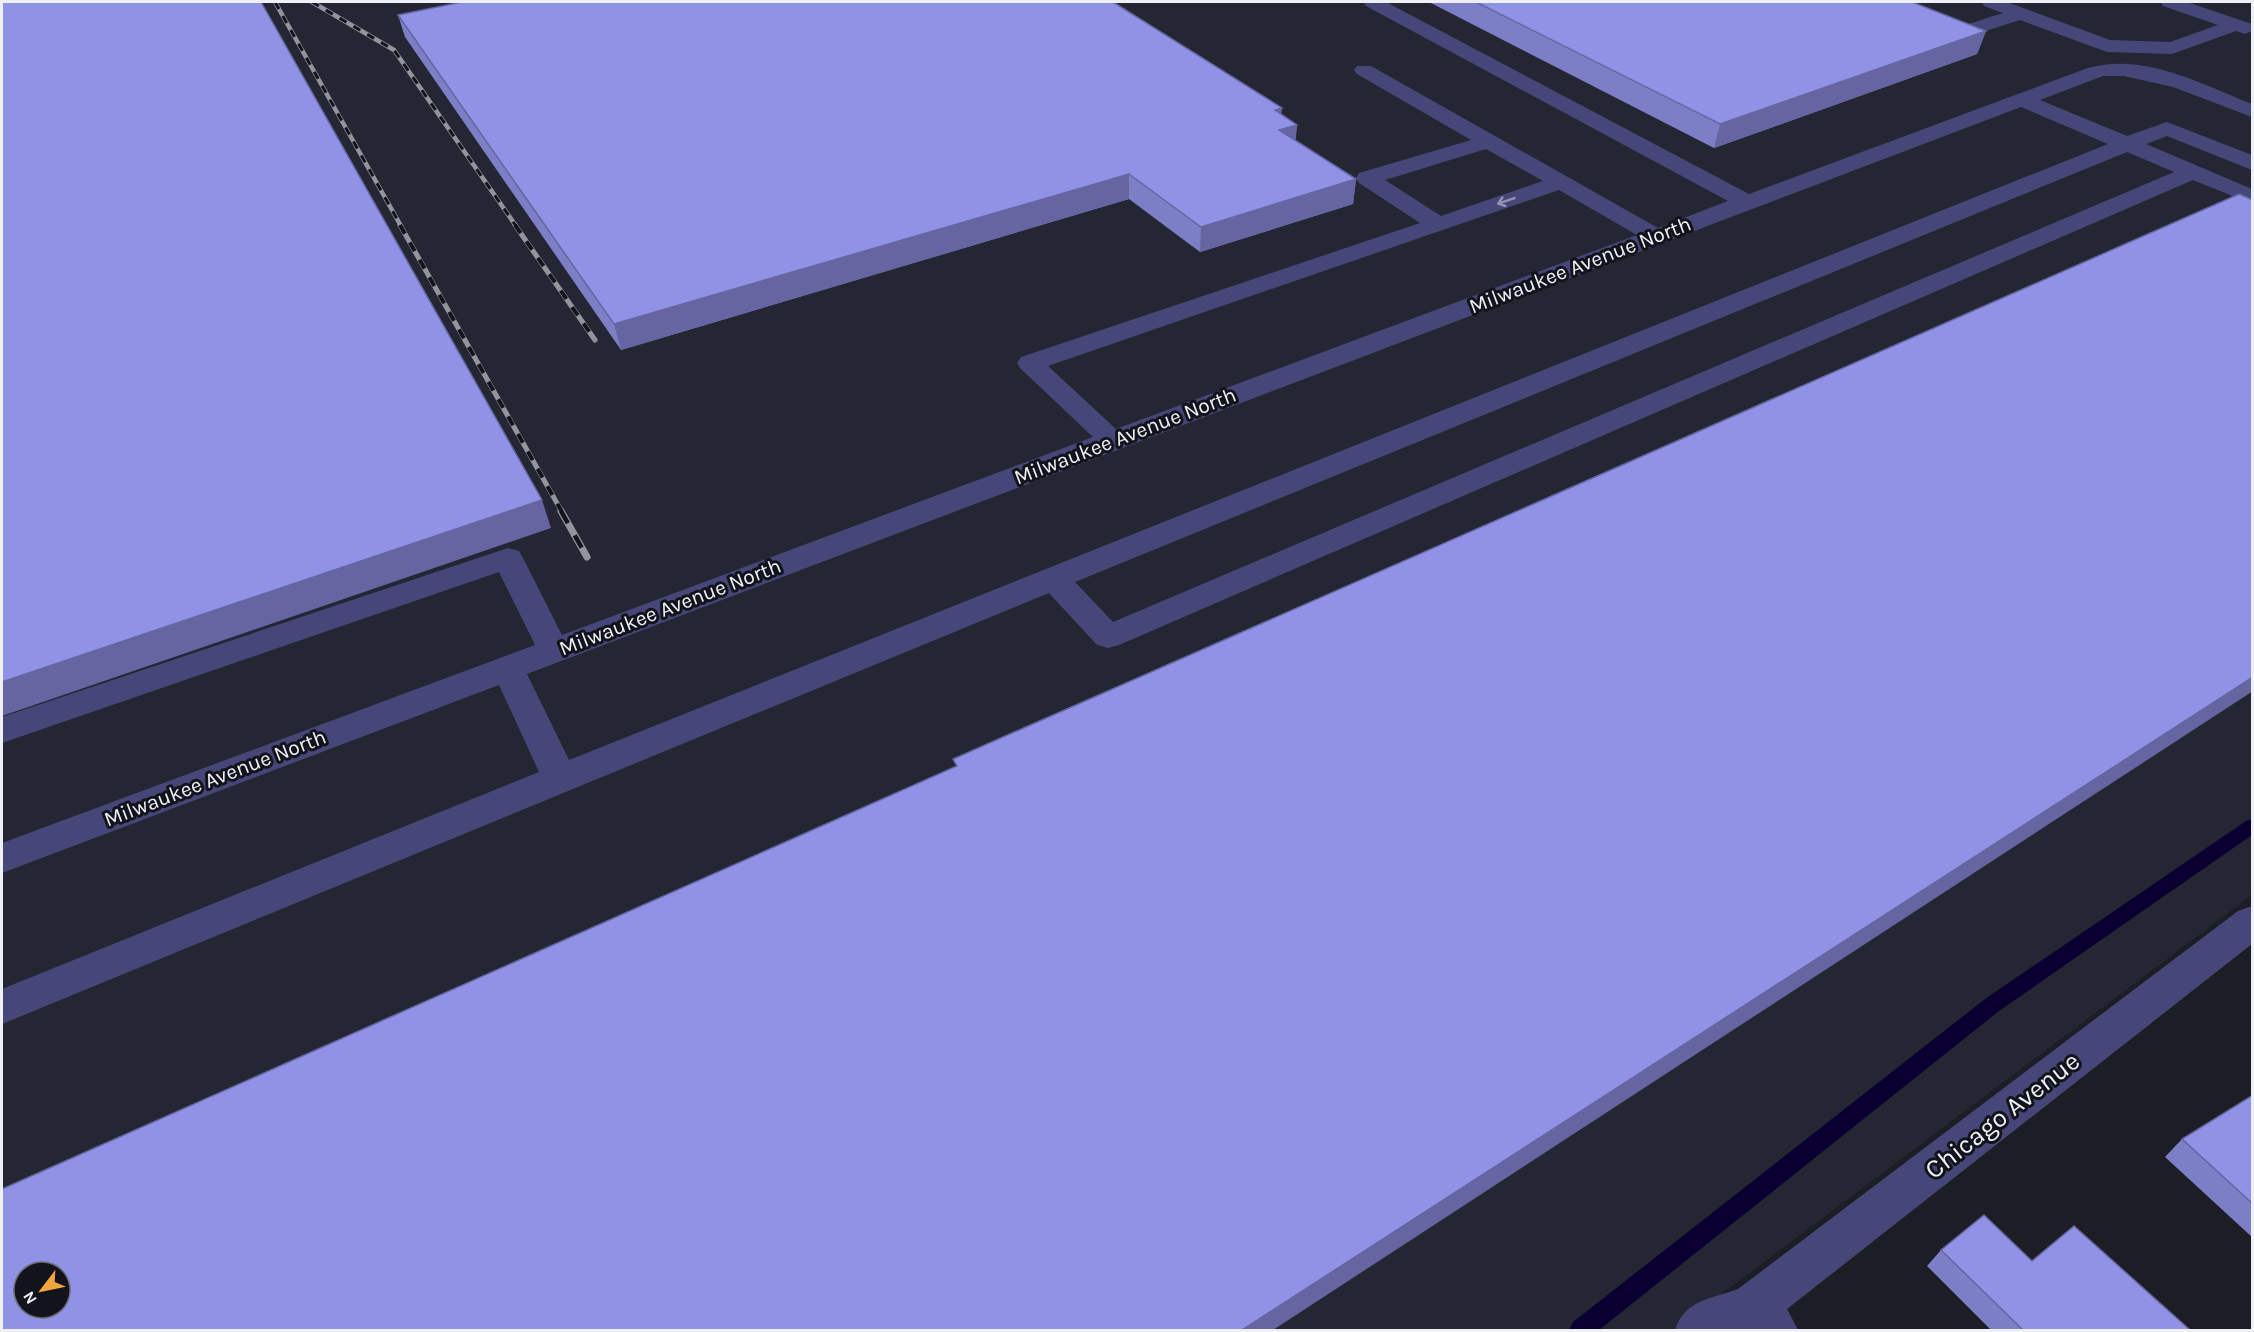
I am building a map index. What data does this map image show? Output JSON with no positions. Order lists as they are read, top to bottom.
{
  "streets": {
    "street": ["Milwaukee Avenue North", "Chicago Avenue"]
  },
  "north": "bottom left"
}
